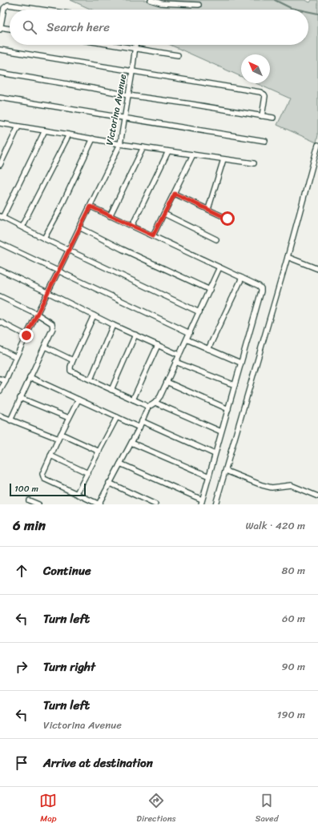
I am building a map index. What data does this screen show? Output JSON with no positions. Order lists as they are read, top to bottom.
{
  "streets": {
    "street": ["Victorina Avenue"]
  },
  "scale_bar": "100 m",
  "north": "top left",
  "page": {
    "search": "Search here",
    "scale": "100 m",
    "heading": ["6 min", "Walk · 420 m"],
    "list": [
      ["Continue", "80 m"],
      ["Turn left", "60 m"],
      ["Turn right", "90 m"],
      ["Turn left", "Victorina Avenue", "190 m"],
      "Arrive at destination"
    ],
    "nav": ["Map", "Directions", "Saved"]
  }
}
